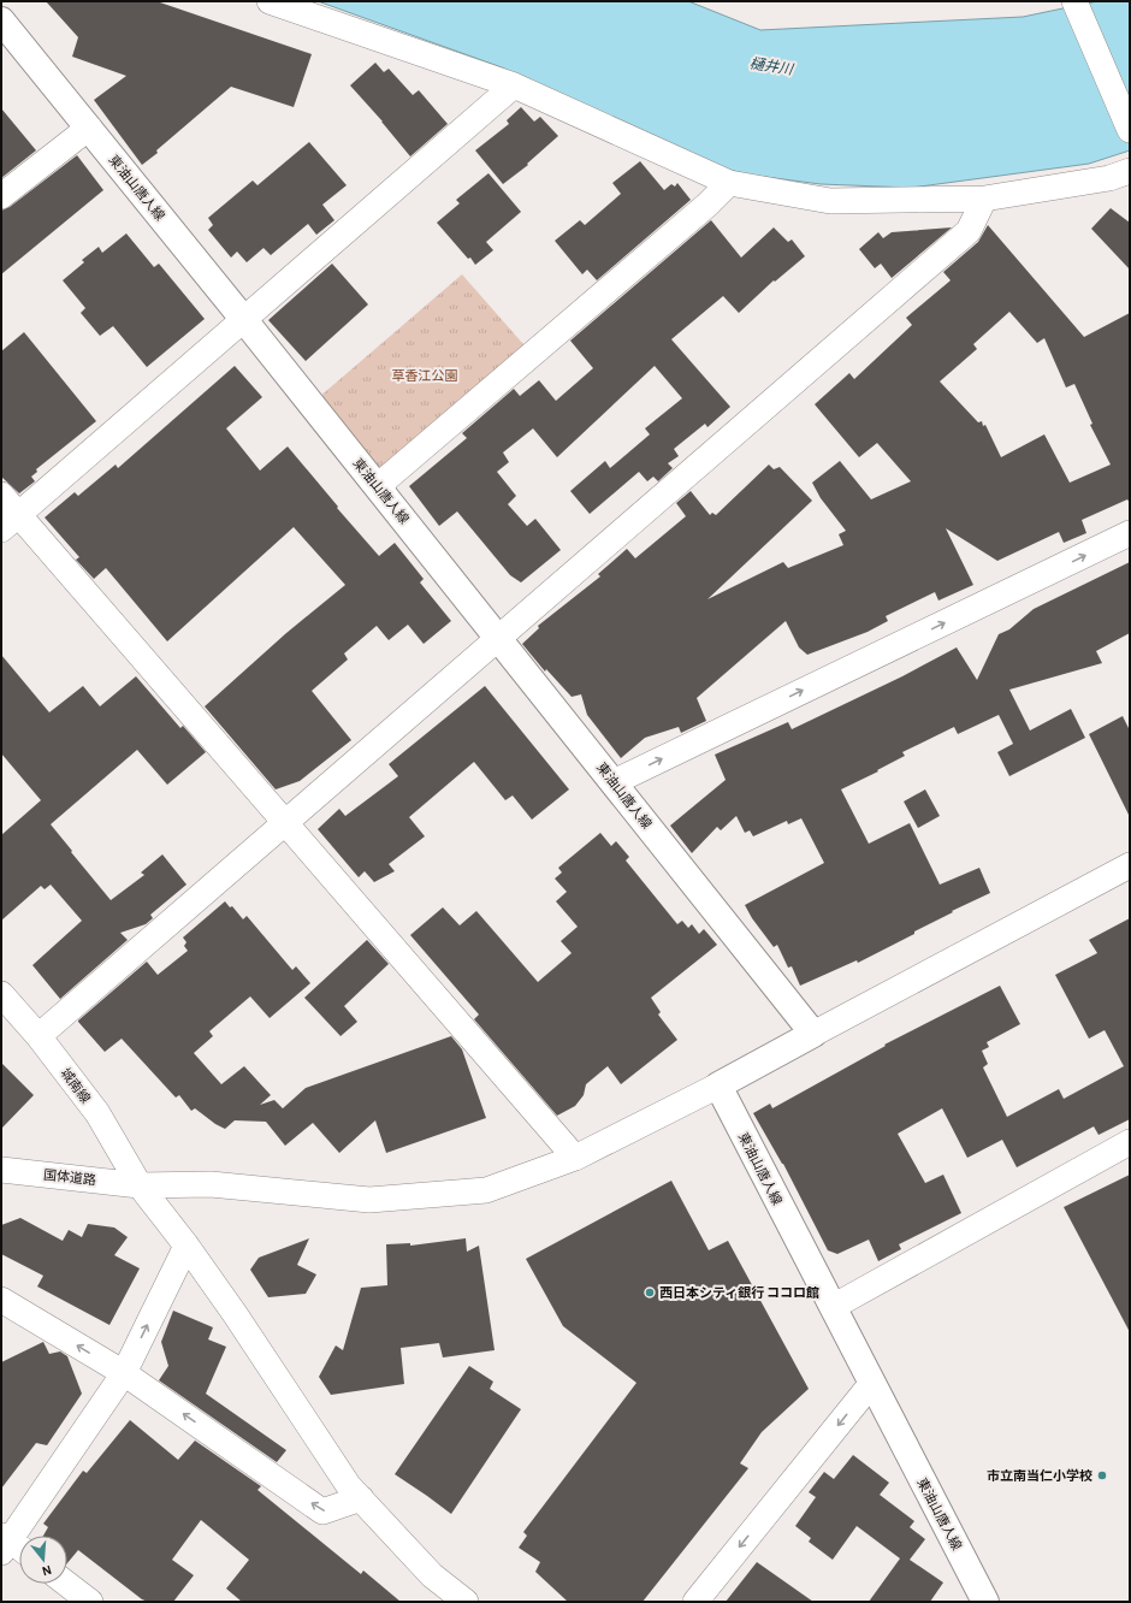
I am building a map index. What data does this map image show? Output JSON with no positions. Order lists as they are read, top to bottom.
{
  "streets": {
    "main road": ["東油山唐人線"],
    "street": ["城南線", "国体道路"]
  },
  "crossings": [
    ["東油山唐人線", "国体道路"],
    ["城南線", "国体道路"]
  ],
  "water": ["樋井川"],
  "parks": ["草香江公園"],
  "places": ["西日本シティ銀行 ココロ館", "市立南当仁小学校"],
  "north": "bottom"
}
